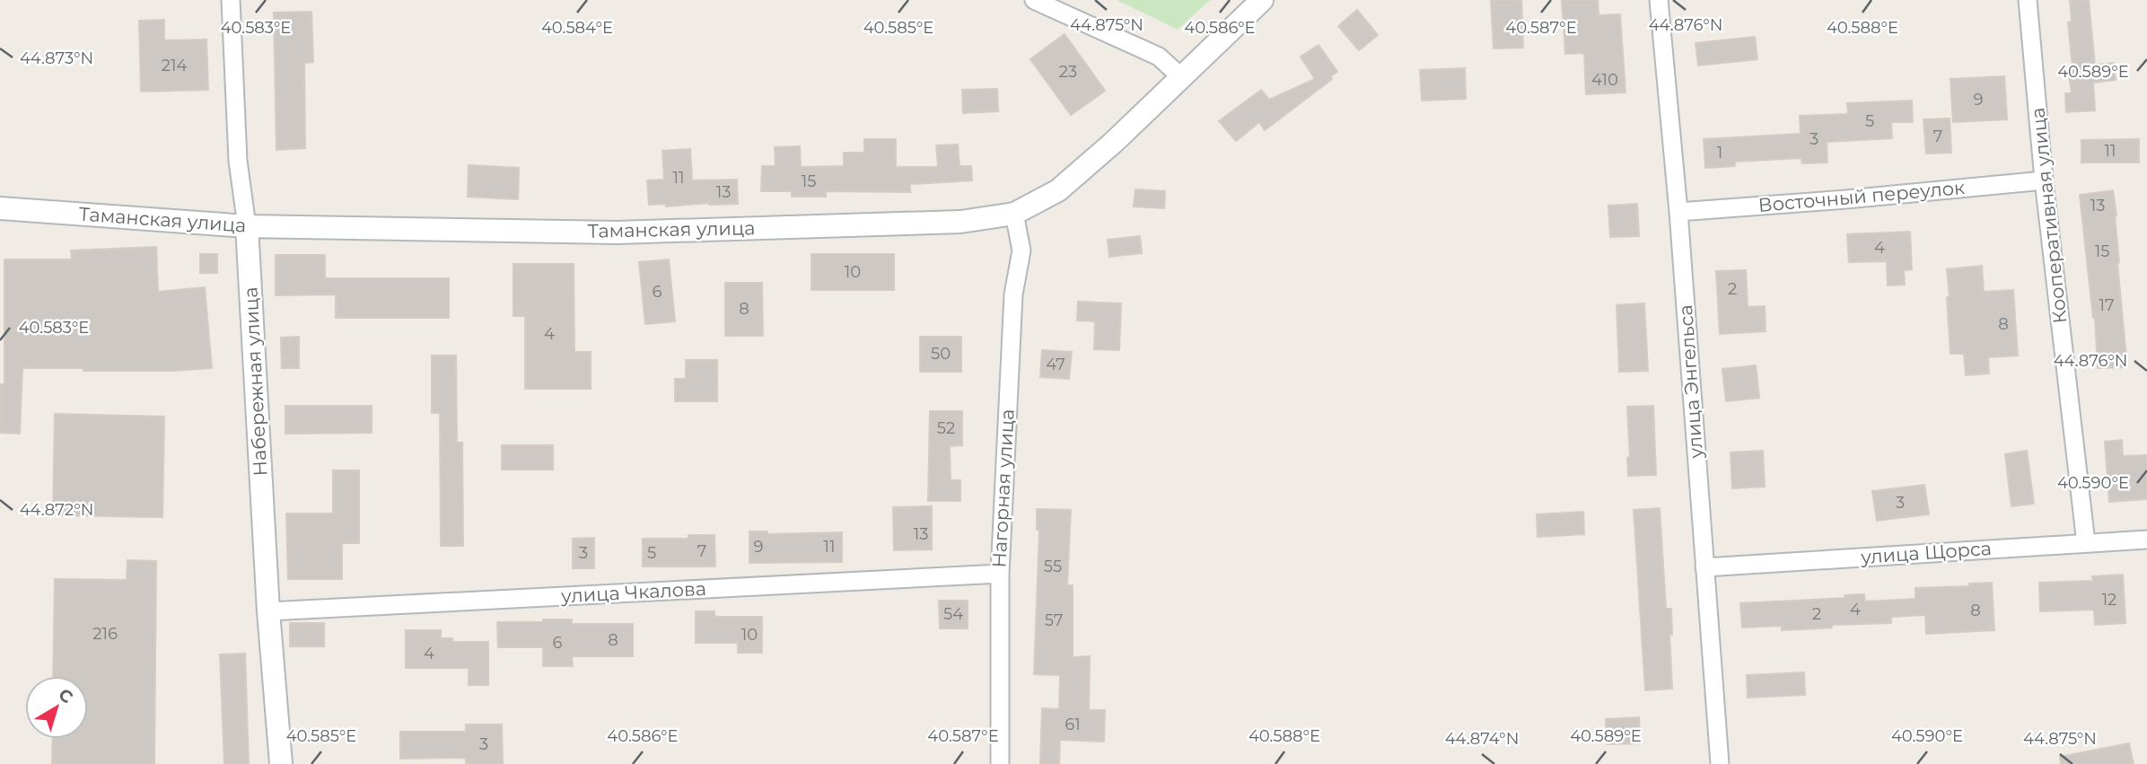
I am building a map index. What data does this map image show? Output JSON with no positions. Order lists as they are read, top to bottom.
{
  "streets": {
    "street": [
      "Восточный переулок",
      "Кооперативная улица",
      "Таманская улица",
      "Набережная улица",
      "улица Энгельса",
      "Нагорная улица",
      "улица Щорса",
      "улица Чкалова"
    ]
  },
  "crossings": [
    ["Восточный переулок", "Кооперативная улица"],
    ["Восточный переулок", "улица Энгельса"],
    ["Кооперативная улица", "улица Щорса"],
    ["Таманская улица", "Набережная улица"],
    ["Таманская улица", "Нагорная улица"],
    ["Набережная улица", "улица Чкалова"],
    ["улица Энгельса", "улица Щорса"],
    ["Нагорная улица", "улица Чкалова"]
  ],
  "house_numbers": [
    "214",
    "23",
    "410",
    "9",
    "5",
    "7",
    "3",
    "11",
    "1",
    "11",
    "15",
    "13",
    "13",
    "4",
    "15",
    "10",
    "2",
    "6",
    "17",
    "8",
    "8",
    "4",
    "50",
    "47",
    "52",
    "3",
    "13",
    "9",
    "11",
    "7",
    "3",
    "5",
    "55",
    "12",
    "4",
    "8",
    "54",
    "2",
    "57",
    "216",
    "10",
    "8",
    "6",
    "4",
    "61",
    "3"
  ],
  "north": "top right",
  "coordinates": [
    "44.875°N",
    "44.876°N",
    "40.584°E",
    "40.585°E",
    "40.586°E",
    "40.587°E",
    "40.588°E",
    "40.583°E",
    "44.873°N",
    "40.589°E",
    "40.590°E",
    "44.872°N",
    "44.874°N"
  ]
}
